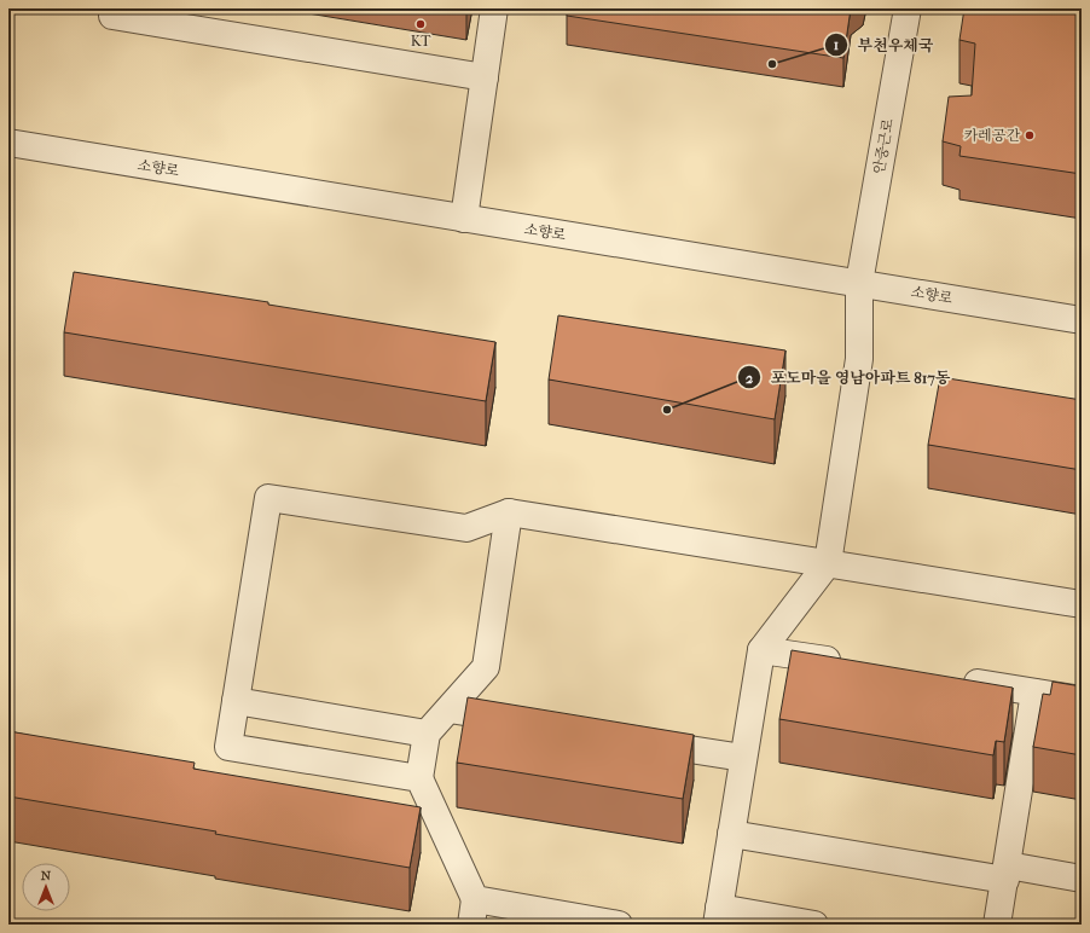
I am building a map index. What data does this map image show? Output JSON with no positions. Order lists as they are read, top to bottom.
{
  "streets": {
    "street": ["안중근로", "소향로"]
  },
  "crossings": [
    ["안중근로", "소향로"]
  ],
  "places": [
    "KT",
    "부천우체국",
    "카레공간",
    "포도마을 영남아파트 817동"
  ],
  "north": "top"
}
